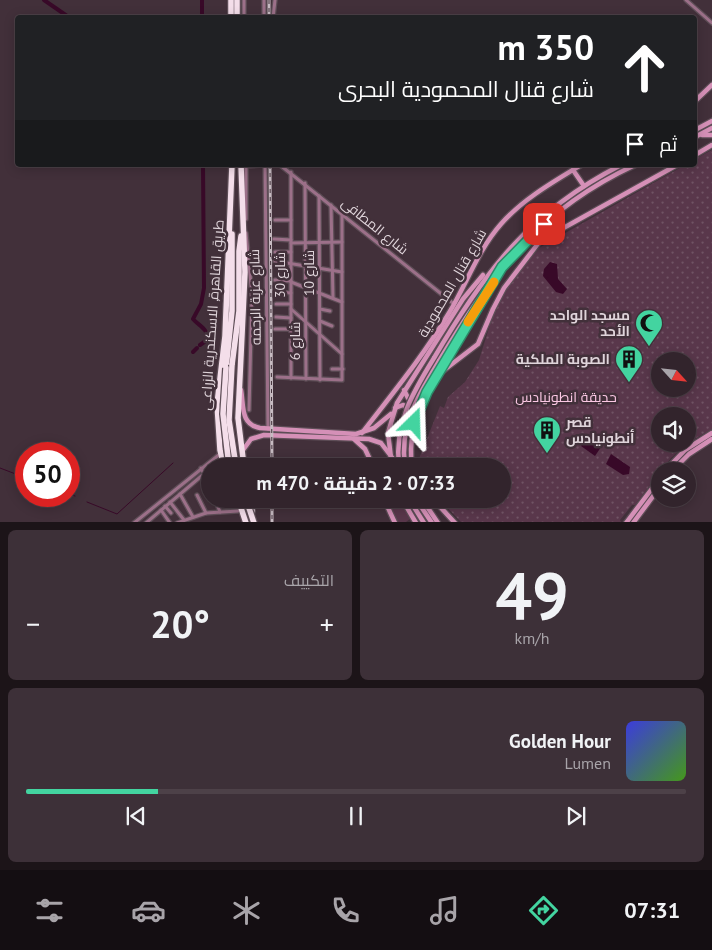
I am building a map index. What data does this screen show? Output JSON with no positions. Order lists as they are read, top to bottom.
{
  "streets": {
    "highway": ["طريق القاهرة, الاسكندرية الزراعى"],
    "main road": ["شارع قنال المحمودية"],
    "street": [
      "شارع المطافى",
      "شارع 10",
      "شارع 30",
      "شارع عزبة الرحمه",
      "شارع 6"
    ]
  },
  "crossings": [
    ["شارع المطافى", "شارع 10"],
    ["شارع المطافى", "شارع 30"],
    ["شارع المطافى", "شارع قنال المحمودية"],
    ["شارع المطافى", "شارع 6"]
  ],
  "parks": ["حديقة انطونيادس"],
  "places": {
    "mosque": ["مسجد الواحد الأحد"],
    "building": ["الصوبة الملكية", "قصر أنطونيادس"]
  },
  "north": "bottom right",
  "page": {
    "turn": ["350 m", "شارع قنال المحمودية البحرى"],
    "then": "ثم",
    "limit": "50",
    "trip": "07:33 · 2 دقيقة · 470 m",
    "tile": [
      ["49", "km/h"],
      "التكييف"
    ],
    "heat": ["−", "20°", "+"],
    "song": ["Golden Hour", "Lumen"],
    "tabs": "07:31"
  }
}
